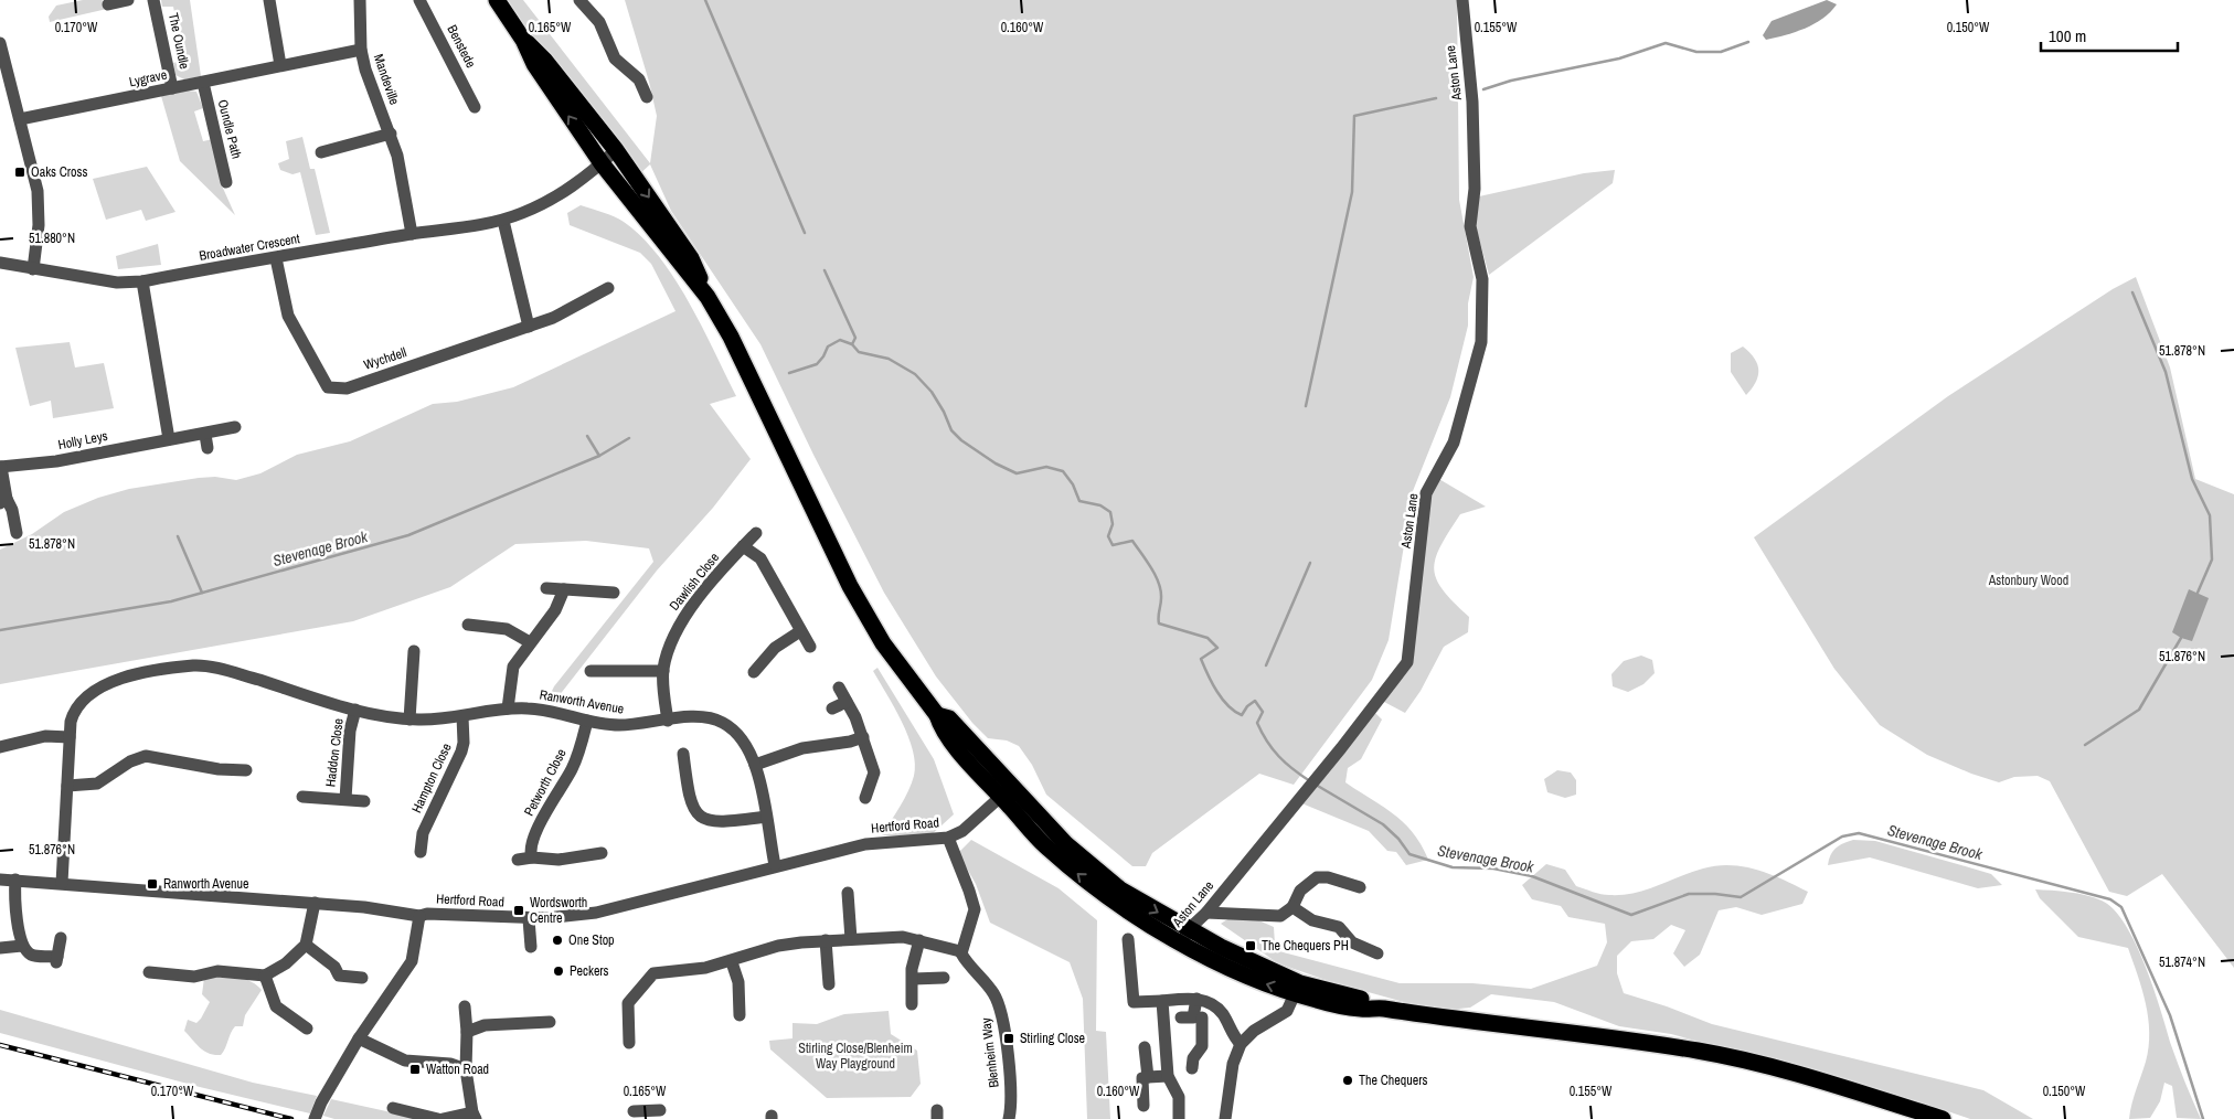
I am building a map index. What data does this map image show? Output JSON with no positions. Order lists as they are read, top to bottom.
{
  "streets": {
    "street": [
      "The Oundle",
      "Benstede",
      "Aston Lane",
      "Lygrave",
      "Mandeville",
      "Oundle Path",
      "Broadwater Crescent",
      "Wychdell",
      "Holly Leys",
      "Dawlish Close",
      "Ranworth Avenue",
      "Haddon Close",
      "Hampton Close",
      "Petworth Close",
      "Hertford Road",
      "Blenheim Way"
    ]
  },
  "crossings": [
    ["The Oundle", "Lygrave"],
    ["Lygrave", "Mandeville"],
    ["Lygrave", "Oundle Path"],
    ["Mandeville", "Broadwater Crescent"],
    ["Broadwater Crescent", "Wychdell"],
    ["Dawlish Close", "Ranworth Avenue"],
    ["Ranworth Avenue", "Haddon Close"],
    ["Ranworth Avenue", "Hampton Close"],
    ["Ranworth Avenue", "Petworth Close"],
    ["Ranworth Avenue", "Hertford Road"]
  ],
  "water": ["Stevenage Brook"],
  "parks": ["Astonbury Wood", "Stirling Close/Blenheim Way Playground"],
  "places": {
    "transit": [
      "Oaks Cross",
      "Ranworth Avenue",
      "Wordsworth Centre",
      "The Chequers PH",
      "Stirling Close",
      "Watton Road"
    ],
    "other": ["One Stop", "Peckers", "The Chequers"]
  },
  "scale_bar": "100 m",
  "coordinates": [
    "0.170°W",
    "0.165°W",
    "0.160°W",
    "0.155°W",
    "0.150°W",
    "51.880°N",
    "51.878°N",
    "51.876°N",
    "51.874°N"
  ]
}
